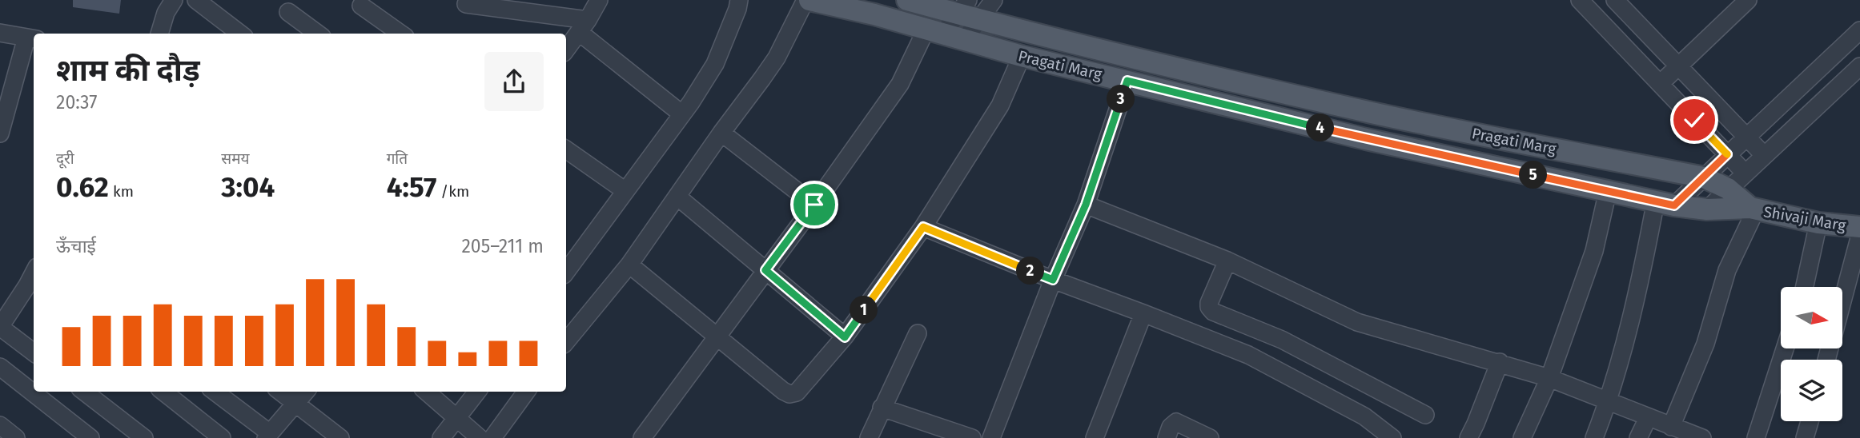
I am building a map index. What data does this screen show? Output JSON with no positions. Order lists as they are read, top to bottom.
{
  "streets": {
    "main road": ["Pragati Marg", "Shivaji Marg"]
  },
  "crossings": [
    ["Pragati Marg", "Shivaji Marg"]
  ],
  "north": "right",
  "page": {
    "heading": ["शाम की दौड़", "20:37"],
    "pins": [
      "3",
      "4",
      "5",
      "2",
      "1"
    ],
    "stats": [
      ["दूरी", "0.62 km"],
      ["समय", "3:04"],
      ["गति", "4:57 /km"]
    ],
    "chart": ["ऊँचाई", "205–211 m"]
  }
}
